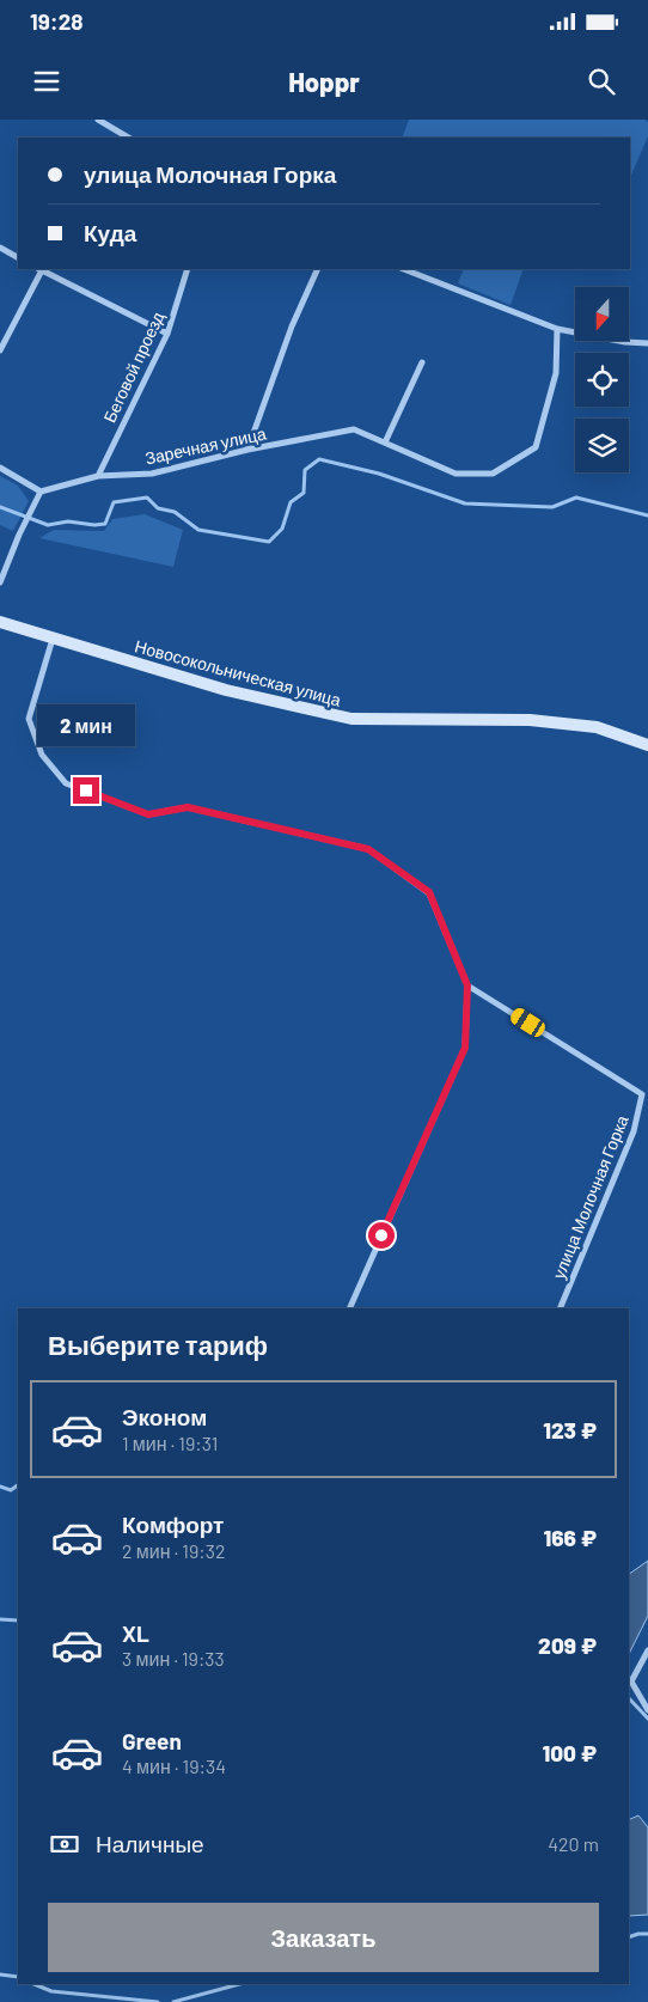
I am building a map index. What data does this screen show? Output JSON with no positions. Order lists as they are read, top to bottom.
{
  "streets": {
    "main road": ["Новосокольническая улица"],
    "street": ["Беговой проезд", "Заречная улица", "улица Молочная Горка"]
  },
  "crossings": [
    ["Беговой проезд", "Заречная улица"]
  ],
  "north": "bottom",
  "page": {
    "status": "19:28",
    "header": "Hoppr",
    "banner": ["улица Молочная Горка", "Куда"],
    "bubble": "2 мин",
    "heading": "Выберите тариф",
    "list": [
      {
        "name": "Эконом",
        "note": "1 мин · 19:31",
        "value": "123 ₽"
      },
      {
        "name": "Комфорт",
        "note": "2 мин · 19:32",
        "value": "166 ₽"
      },
      {
        "name": "XL",
        "note": "3 мин · 19:33",
        "value": "209 ₽"
      },
      {
        "name": "Green",
        "note": "4 мин · 19:34",
        "value": "100 ₽"
      }
    ],
    "pay": ["Наличные", "420 m"],
    "buttons": "Заказать"
  }
}
